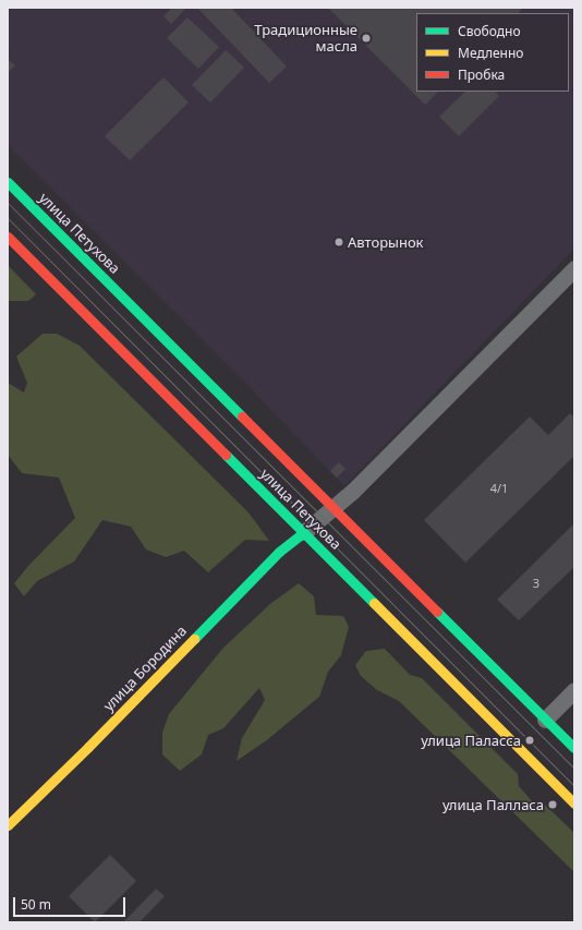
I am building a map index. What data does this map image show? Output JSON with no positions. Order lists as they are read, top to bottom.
{
  "streets": {
    "main road": ["улица Петухова", "улица Бородина"]
  },
  "crossings": [
    ["улица Петухова", "улица Бородина"]
  ],
  "places": [
    "Традиционные масла",
    "Авторынок",
    "улица Паласса",
    "улица Палласа"
  ],
  "house_numbers": ["4/1", "3"],
  "legend": ["Свободно", "Медленно", "Пробка"],
  "scale_bar": "50 m"
}
